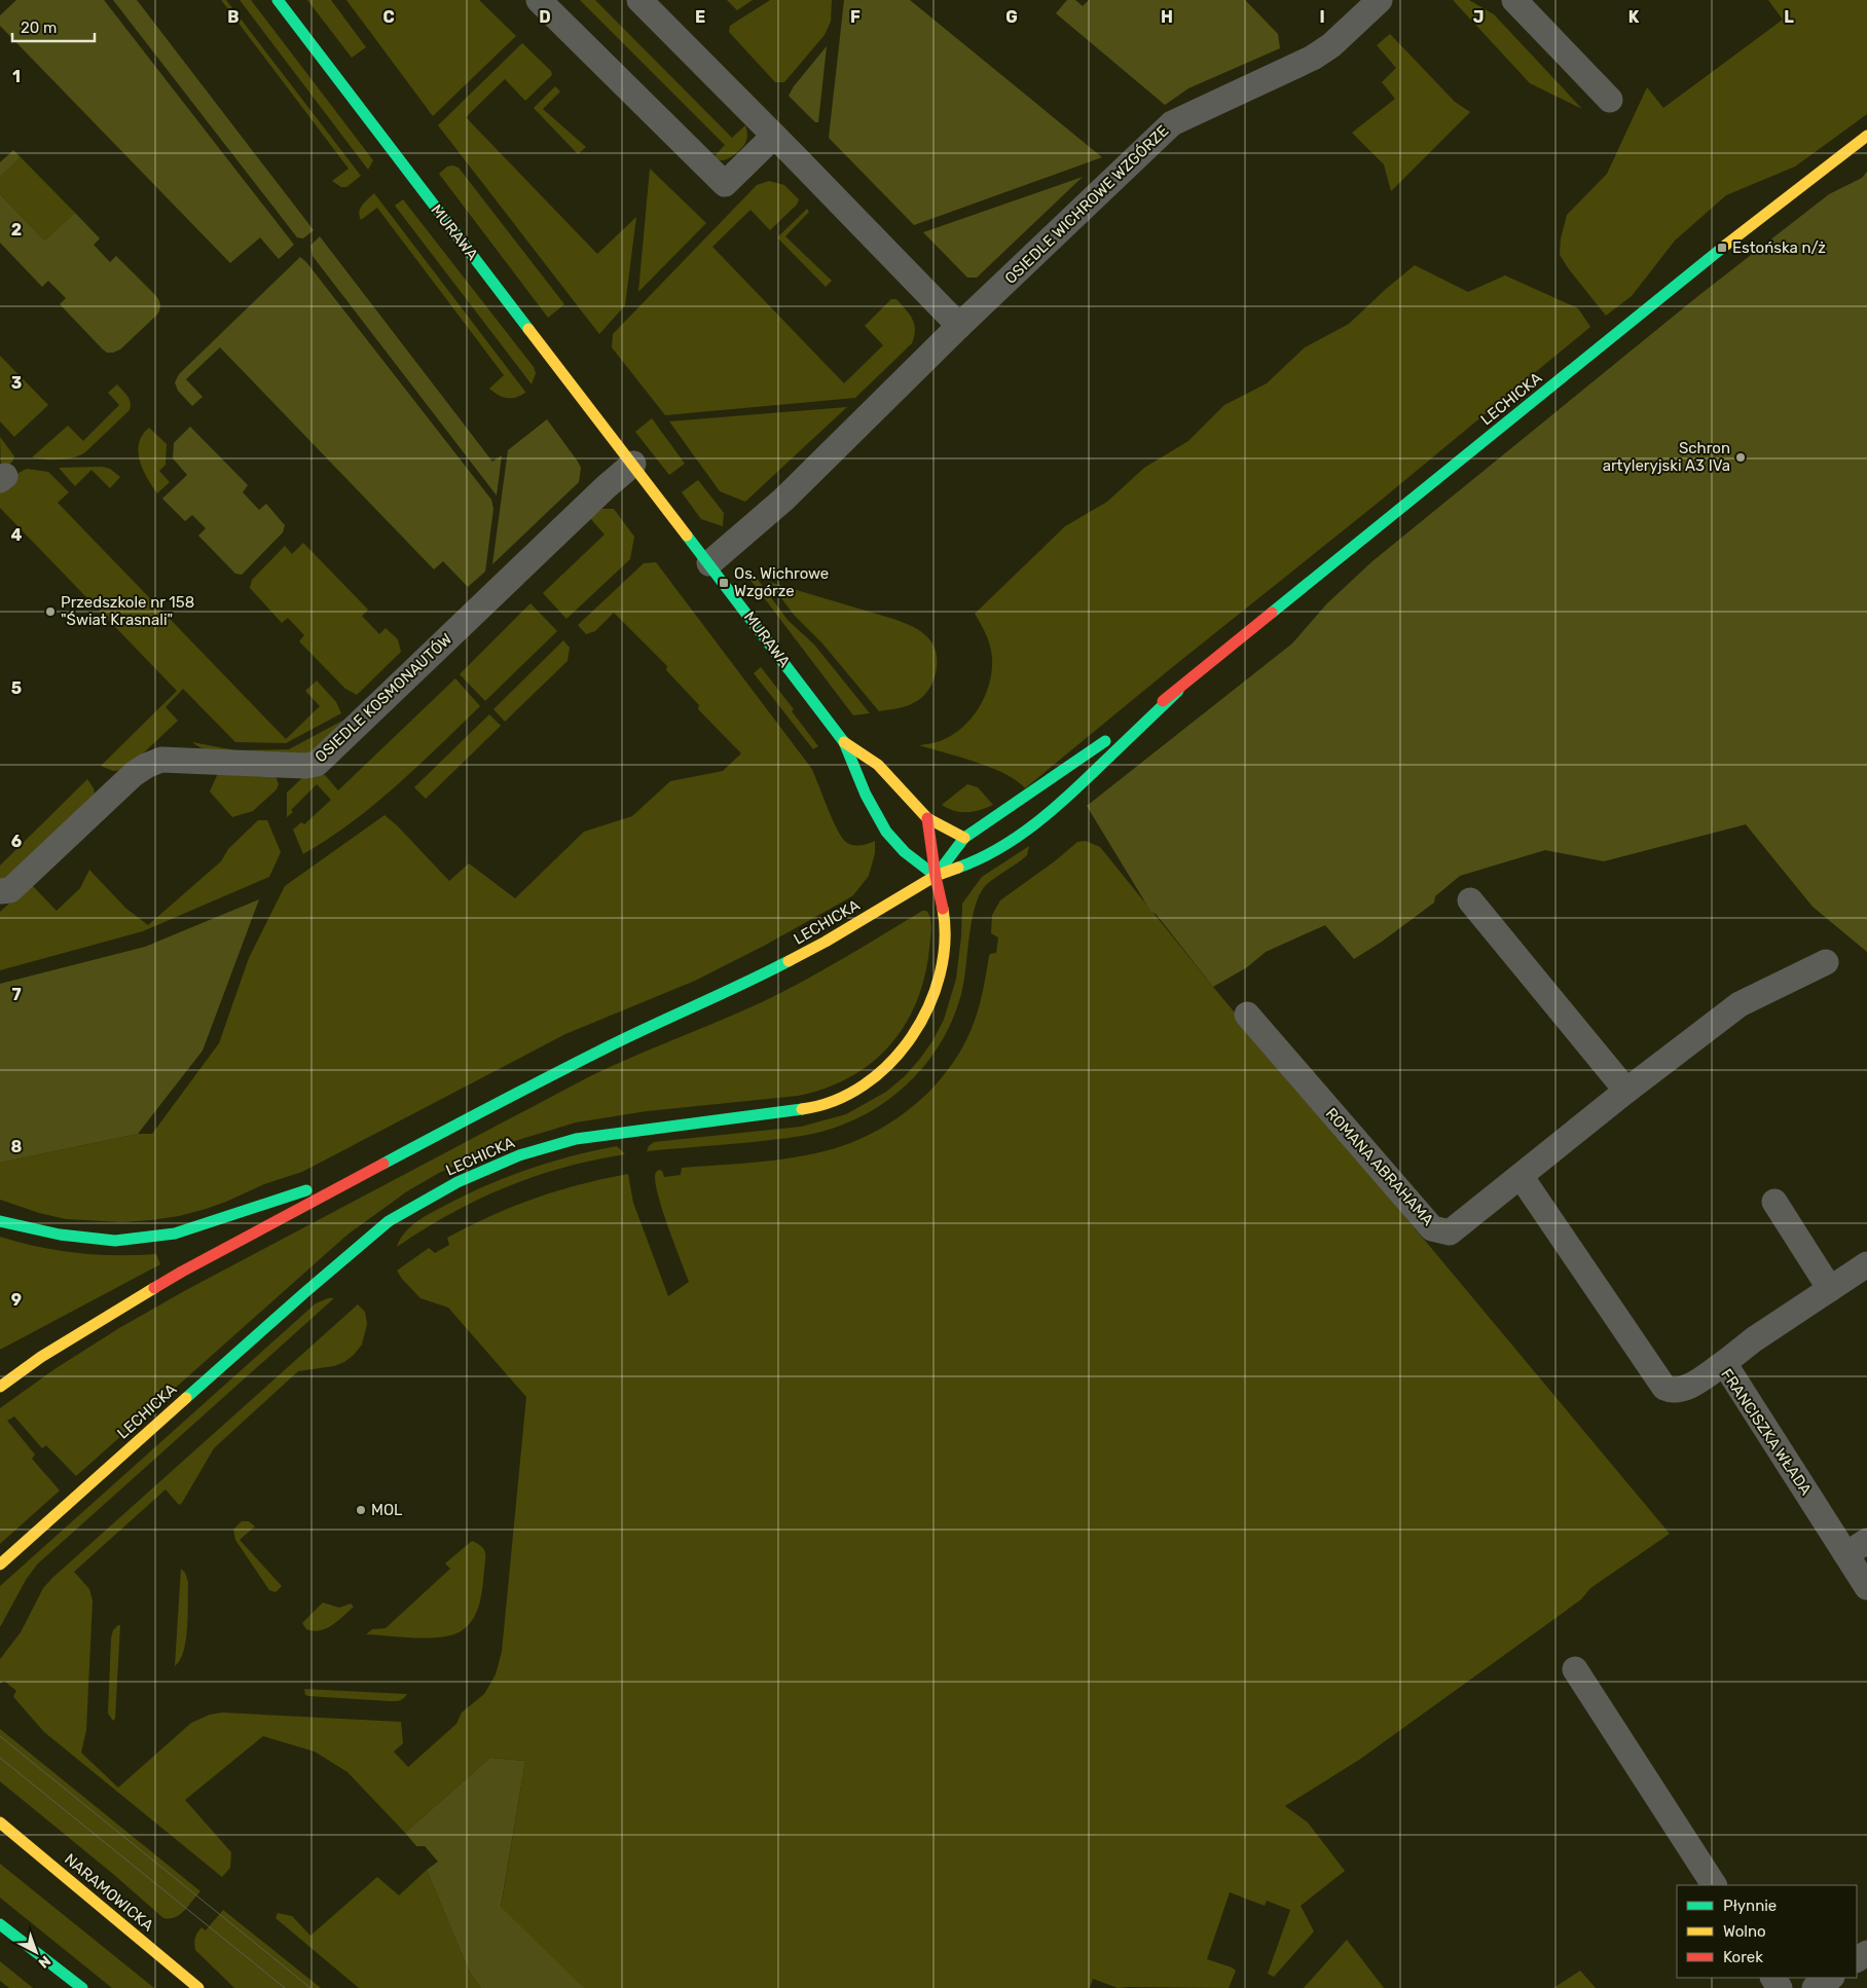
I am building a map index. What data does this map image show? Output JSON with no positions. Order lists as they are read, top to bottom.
{
  "streets": {
    "main road": ["MURAWA", "LECHICKA", "NARAMOWICKA"],
    "street": [
      "OSIEDLE WICHROWE WZGÓRZE",
      "OSIEDLE KOSMONAUTÓW",
      "ROMANA ABRAHAMA",
      "FRANCISZKA WŁADA"
    ]
  },
  "crossings": [
    ["OSIEDLE WICHROWE WZGÓRZE", "MURAWA"],
    ["MURAWA", "LECHICKA"],
    ["MURAWA", "OSIEDLE KOSMONAUTÓW"],
    ["ROMANA ABRAHAMA", "FRANCISZKA WŁADA"]
  ],
  "places": {
    "transit": ["Estońska n/ż", "Os. Wichrowe Wzgórze"],
    "other": ["Schron artyleryjski A3 IVa", "Przedszkole nr 158 \"Świat Krasnali\"", "MOL"]
  },
  "legend": ["Płynnie", "Wolno", "Korek"],
  "scale_bar": "20 m",
  "north": "bottom right",
  "grid": {
    "columns": [
      "B",
      "C",
      "D",
      "E",
      "F",
      "G",
      "H",
      "I",
      "J",
      "K",
      "L"
    ],
    "rows": [
      "1",
      "2",
      "3",
      "4",
      "5",
      "6",
      "7",
      "8",
      "9"
    ]
  }
}
